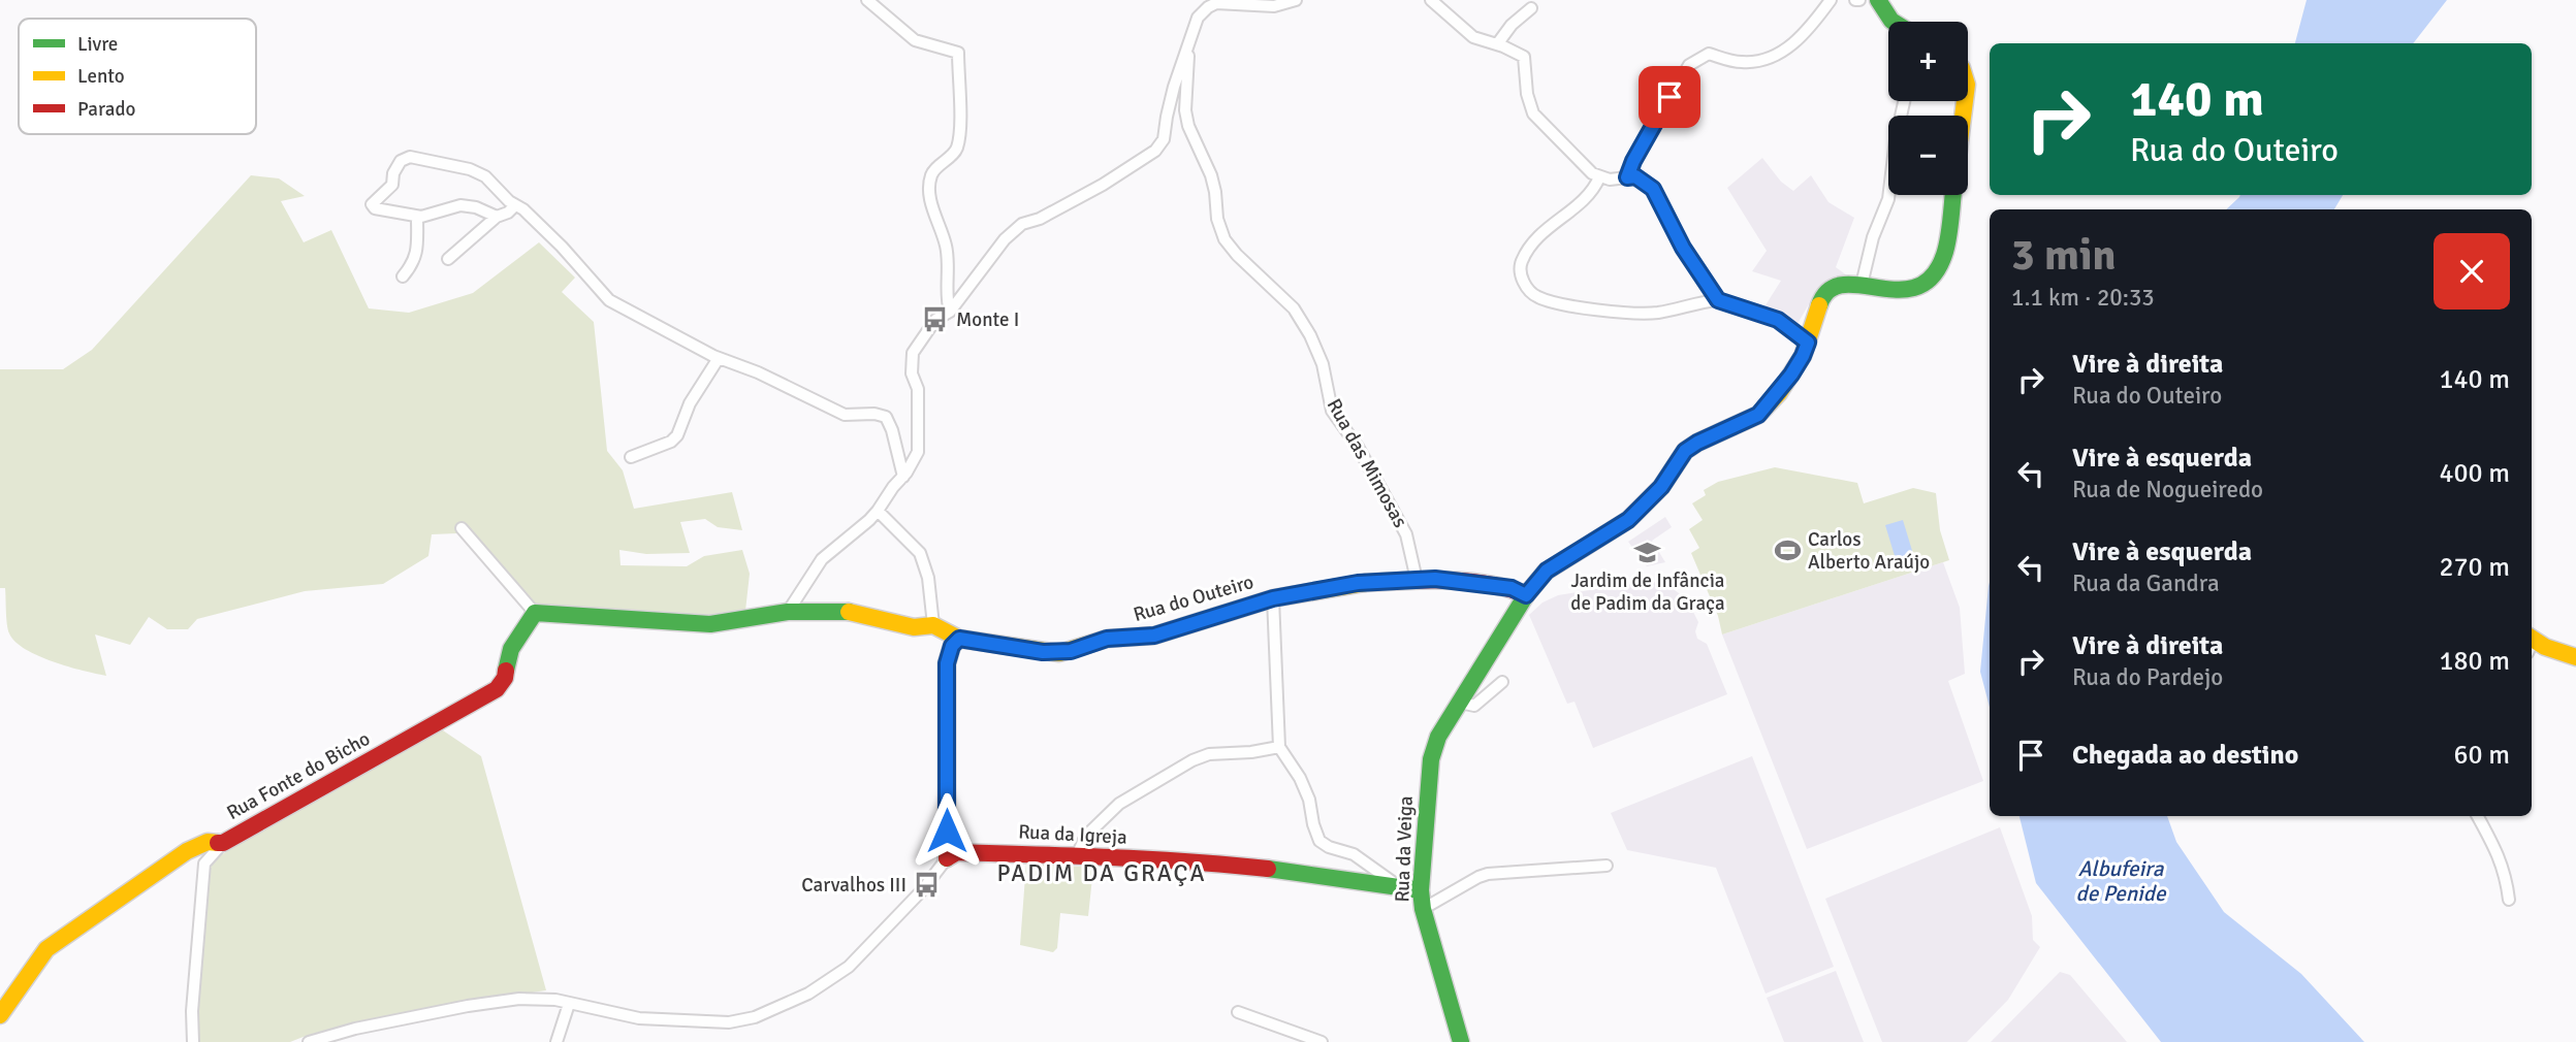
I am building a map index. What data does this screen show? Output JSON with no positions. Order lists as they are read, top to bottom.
{
  "streets": {
    "street": [
      "Rua das Mimosas",
      "Rua do Outeiro",
      "Rua Fonte do Bicho",
      "Rua da Igreja",
      "Rua da Veiga"
    ]
  },
  "crossings": [
    ["Rua das Mimosas", "Rua do Outeiro"],
    ["Rua do Outeiro", "Rua da Veiga"],
    ["Rua da Igreja", "Rua da Veiga"]
  ],
  "districts": ["PADIM DA GRAÇA"],
  "water": ["Albufeira de Penide"],
  "places": {
    "bus stop": ["Monte I", "Carvalhos III"],
    "sports": ["Carlos Alberto Araújo"],
    "school or university": ["Jardim de Infância de Padim da Graça"]
  },
  "legend": ["Livre", "Lento", "Parado"],
  "page": {
    "map_buttons": ["+", "−"],
    "turn": ["140 m", "Rua do Outeiro"],
    "heading": ["3 min", "1.1 km · 20:33"],
    "list": [
      {
        "name": "Vire à direita",
        "note": "Rua do Outeiro",
        "value": "140 m"
      },
      {
        "name": "Vire à esquerda",
        "note": "Rua de Nogueiredo",
        "value": "400 m"
      },
      {
        "name": "Vire à esquerda",
        "note": "Rua da Gandra",
        "value": "270 m"
      },
      {
        "name": "Vire à direita",
        "note": "Rua do Pardejo",
        "value": "180 m"
      },
      {
        "name": "Chegada ao destino",
        "value": "60 m"
      }
    ]
  }
}
